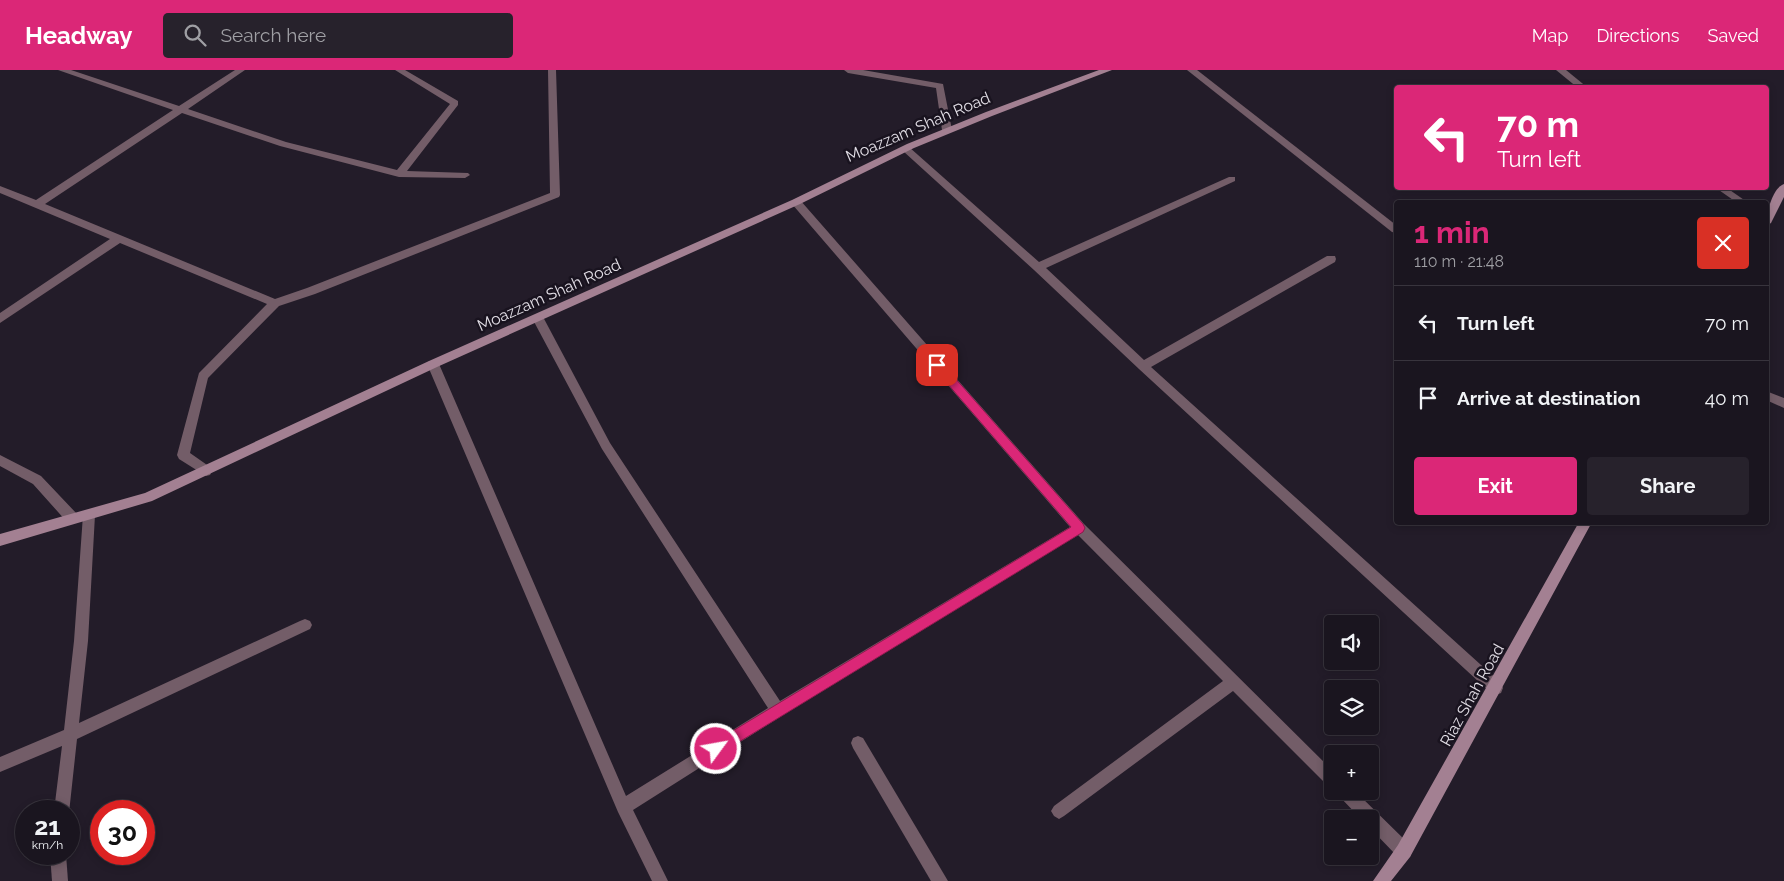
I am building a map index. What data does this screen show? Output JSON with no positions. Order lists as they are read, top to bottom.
{
  "streets": {
    "street": ["Moazzam Shah Road", "Riaz Shah Road"]
  },
  "page": {
    "header": "Headway",
    "search": "Search here",
    "nav": ["Map", "Directions", "Saved"],
    "turn": ["70 m", "Turn left"],
    "heading": ["1 min", "110 m · 21:48"],
    "list": [
      {
        "name": "Turn left",
        "value": "70 m"
      },
      {
        "name": "Arrive at destination",
        "value": "40 m"
      }
    ],
    "buttons": ["Exit", "Share"],
    "map_buttons": ["+", "−"],
    "speed": "21 km/h",
    "limit": "30"
  }
}
